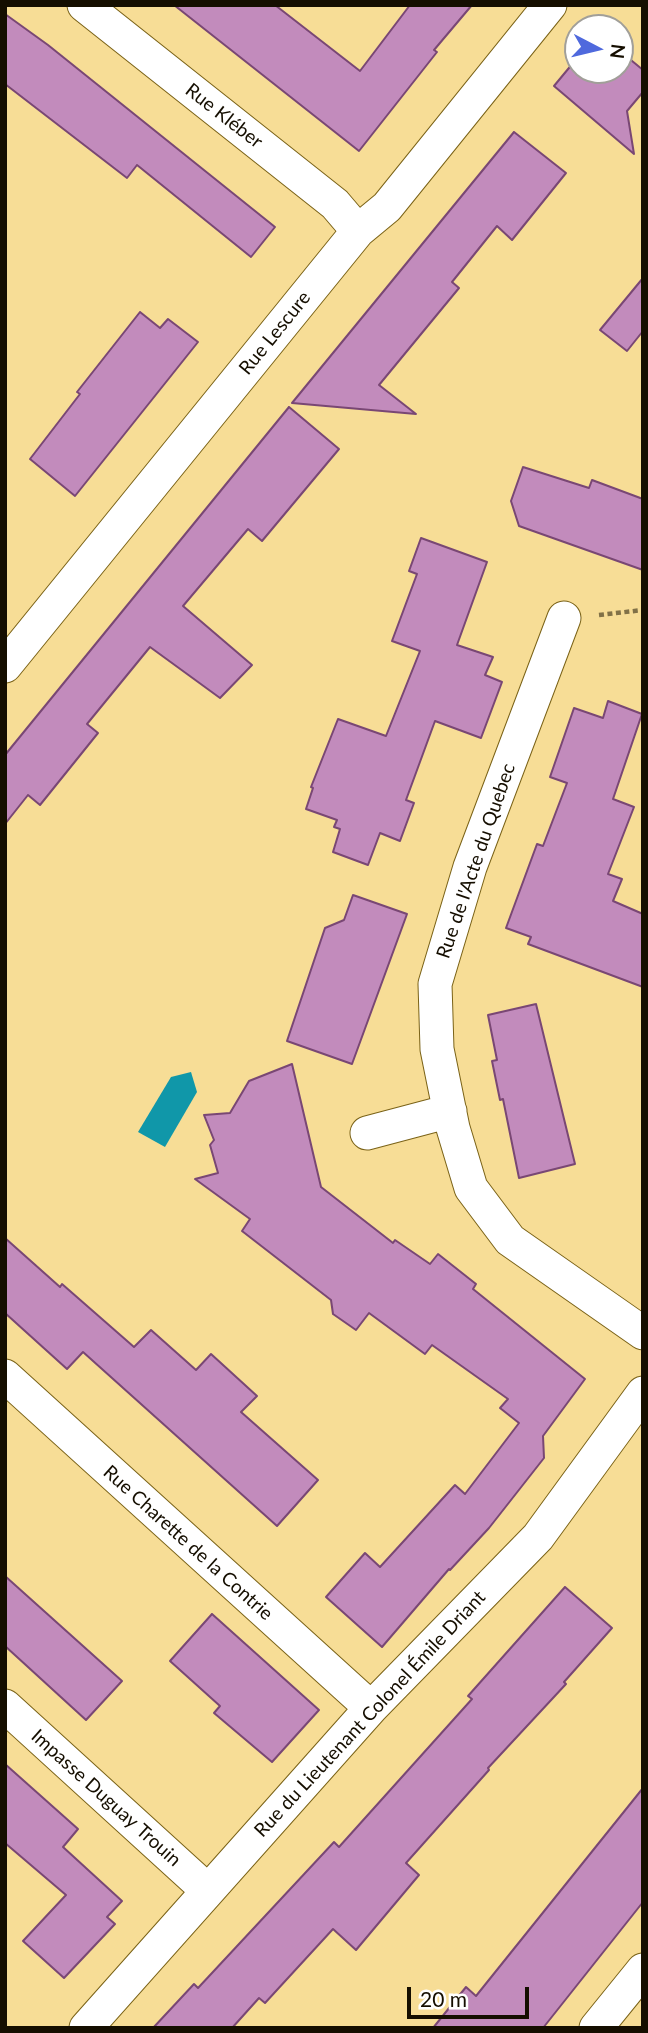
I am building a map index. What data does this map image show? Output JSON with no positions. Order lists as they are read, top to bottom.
{
  "streets": {
    "street": [
      "Rue Kléber",
      "Rue Lescure",
      "Rue de l'Acte du Quebec",
      "Rue Charette de la Contrie",
      "Rue du Lieutenant Colonel Émile Driant",
      "Impasse Duguay Trouin"
    ]
  },
  "crossings": [
    ["Rue Kléber", "Rue Lescure"],
    ["Rue Charette de la Contrie", "Rue du Lieutenant Colonel Émile Driant"],
    ["Rue du Lieutenant Colonel Émile Driant", "Impasse Duguay Trouin"]
  ],
  "scale_bar": "20 m",
  "north": "right"
}
